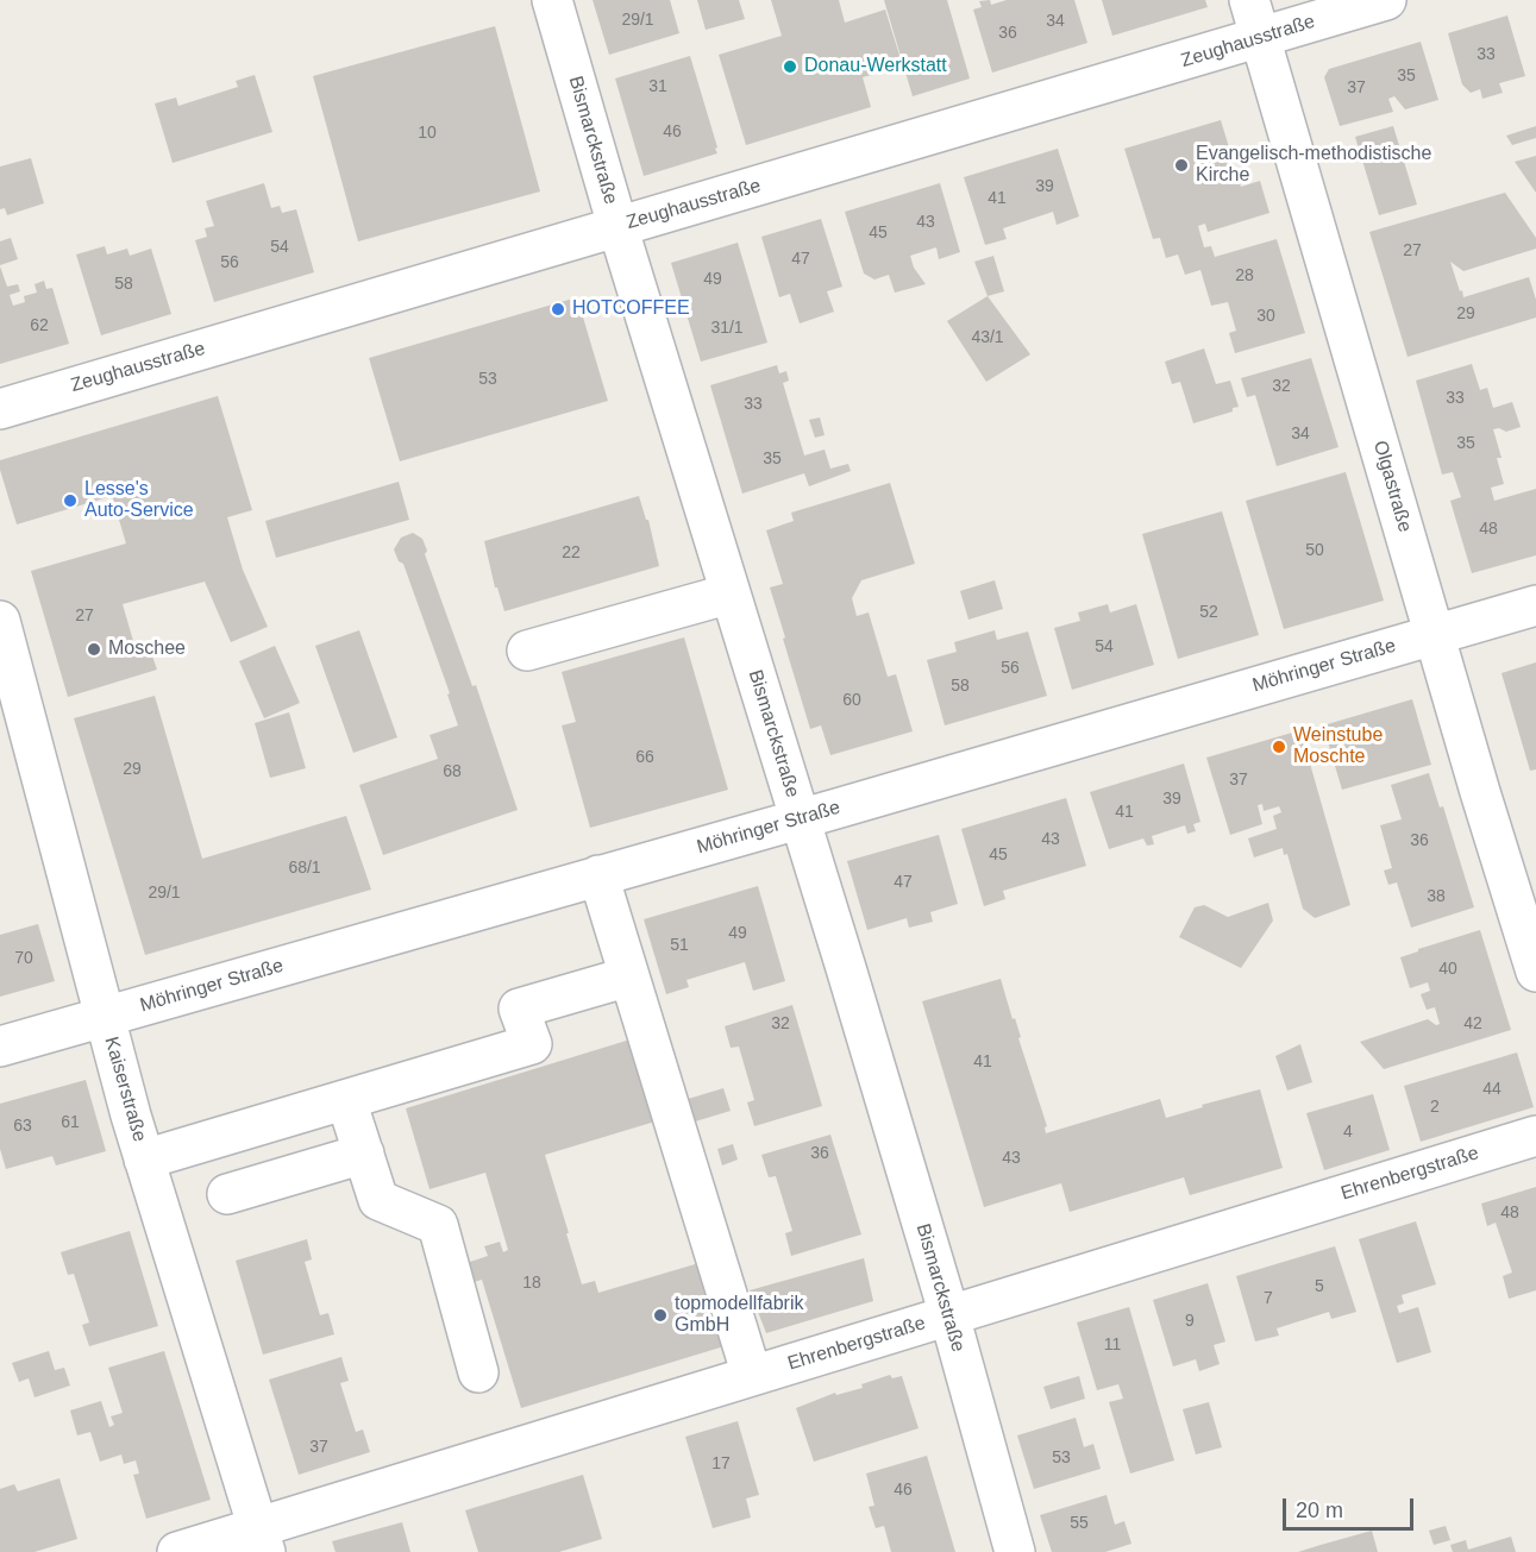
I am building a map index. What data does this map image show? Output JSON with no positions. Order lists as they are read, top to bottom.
{
  "streets": {
    "street": [
      "Zeughausstraße",
      "Bismarckstraße",
      "Olgastraße",
      "Möhringer Straße",
      "Kaiserstraße",
      "Ehrenbergstraße"
    ]
  },
  "crossings": [
    ["Zeughausstraße", "Bismarckstraße"],
    ["Zeughausstraße", "Olgastraße"],
    ["Bismarckstraße", "Möhringer Straße"],
    ["Bismarckstraße", "Ehrenbergstraße"],
    ["Olgastraße", "Möhringer Straße"],
    ["Möhringer Straße", "Kaiserstraße"],
    ["Kaiserstraße", "Ehrenbergstraße"]
  ],
  "places": [
    "Donau-Werkstatt",
    "Evangelisch-methodistische Kirche",
    "HOTCOFFEE",
    "Lesse's Auto-Service",
    "Moschee",
    "Weinstube Moschte",
    "topmodellfabrik GmbH"
  ],
  "house_numbers": [
    "29/1",
    "34",
    "36",
    "33",
    "35",
    "31",
    "37",
    "46",
    "10",
    "39",
    "41",
    "43",
    "45",
    "54",
    "27",
    "47",
    "56",
    "28",
    "49",
    "58",
    "29",
    "30",
    "62",
    "31/1",
    "43/1",
    "53",
    "32",
    "33",
    "33",
    "34",
    "35",
    "35",
    "48",
    "50",
    "22",
    "52",
    "27",
    "54",
    "56",
    "58",
    "60",
    "66",
    "29",
    "68",
    "37",
    "39",
    "41",
    "43",
    "36",
    "45",
    "68/1",
    "47",
    "29/1",
    "38",
    "49",
    "51",
    "70",
    "40",
    "32",
    "42",
    "41",
    "44",
    "2",
    "61",
    "63",
    "4",
    "36",
    "43",
    "48",
    "18",
    "5",
    "7",
    "9",
    "11",
    "37",
    "53",
    "17",
    "46",
    "55"
  ],
  "scale_bar": "20 m"
}
